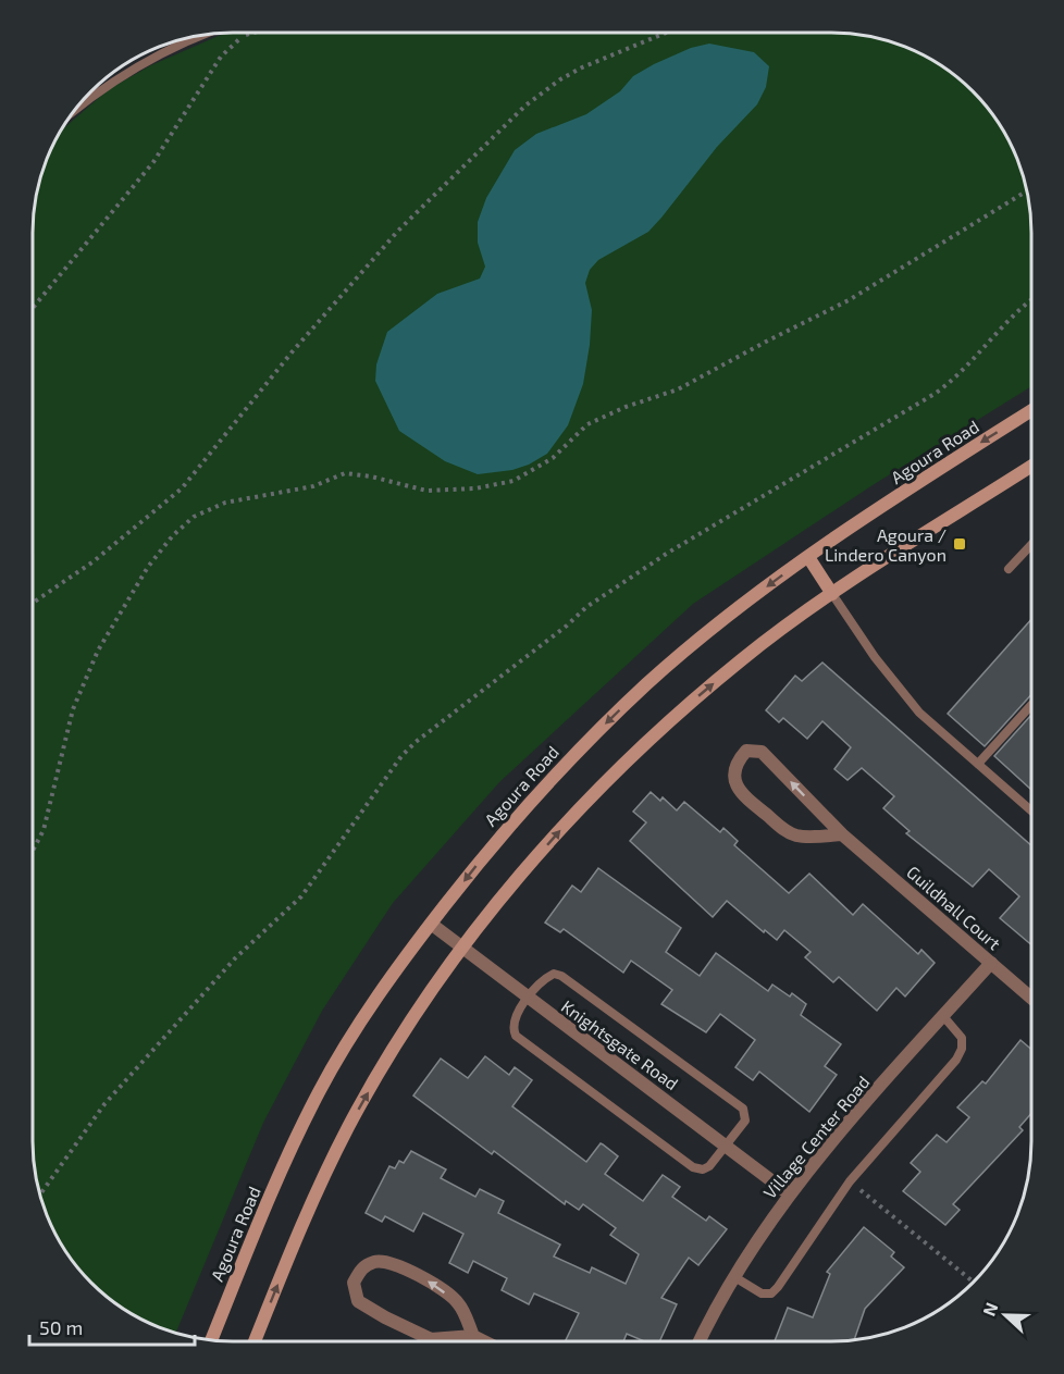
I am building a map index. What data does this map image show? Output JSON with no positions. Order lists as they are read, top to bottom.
{
  "streets": {
    "main road": ["Agoura Road"],
    "street": ["Guildhall Court", "Knightsgate Road", "Village Center Road"]
  },
  "crossings": [
    ["Agoura Road", "Knightsgate Road"],
    ["Guildhall Court", "Village Center Road"],
    ["Knightsgate Road", "Village Center Road"]
  ],
  "places": {
    "transit": ["Agoura / Lindero Canyon"]
  },
  "scale_bar": "50 m",
  "north": "left"
}
